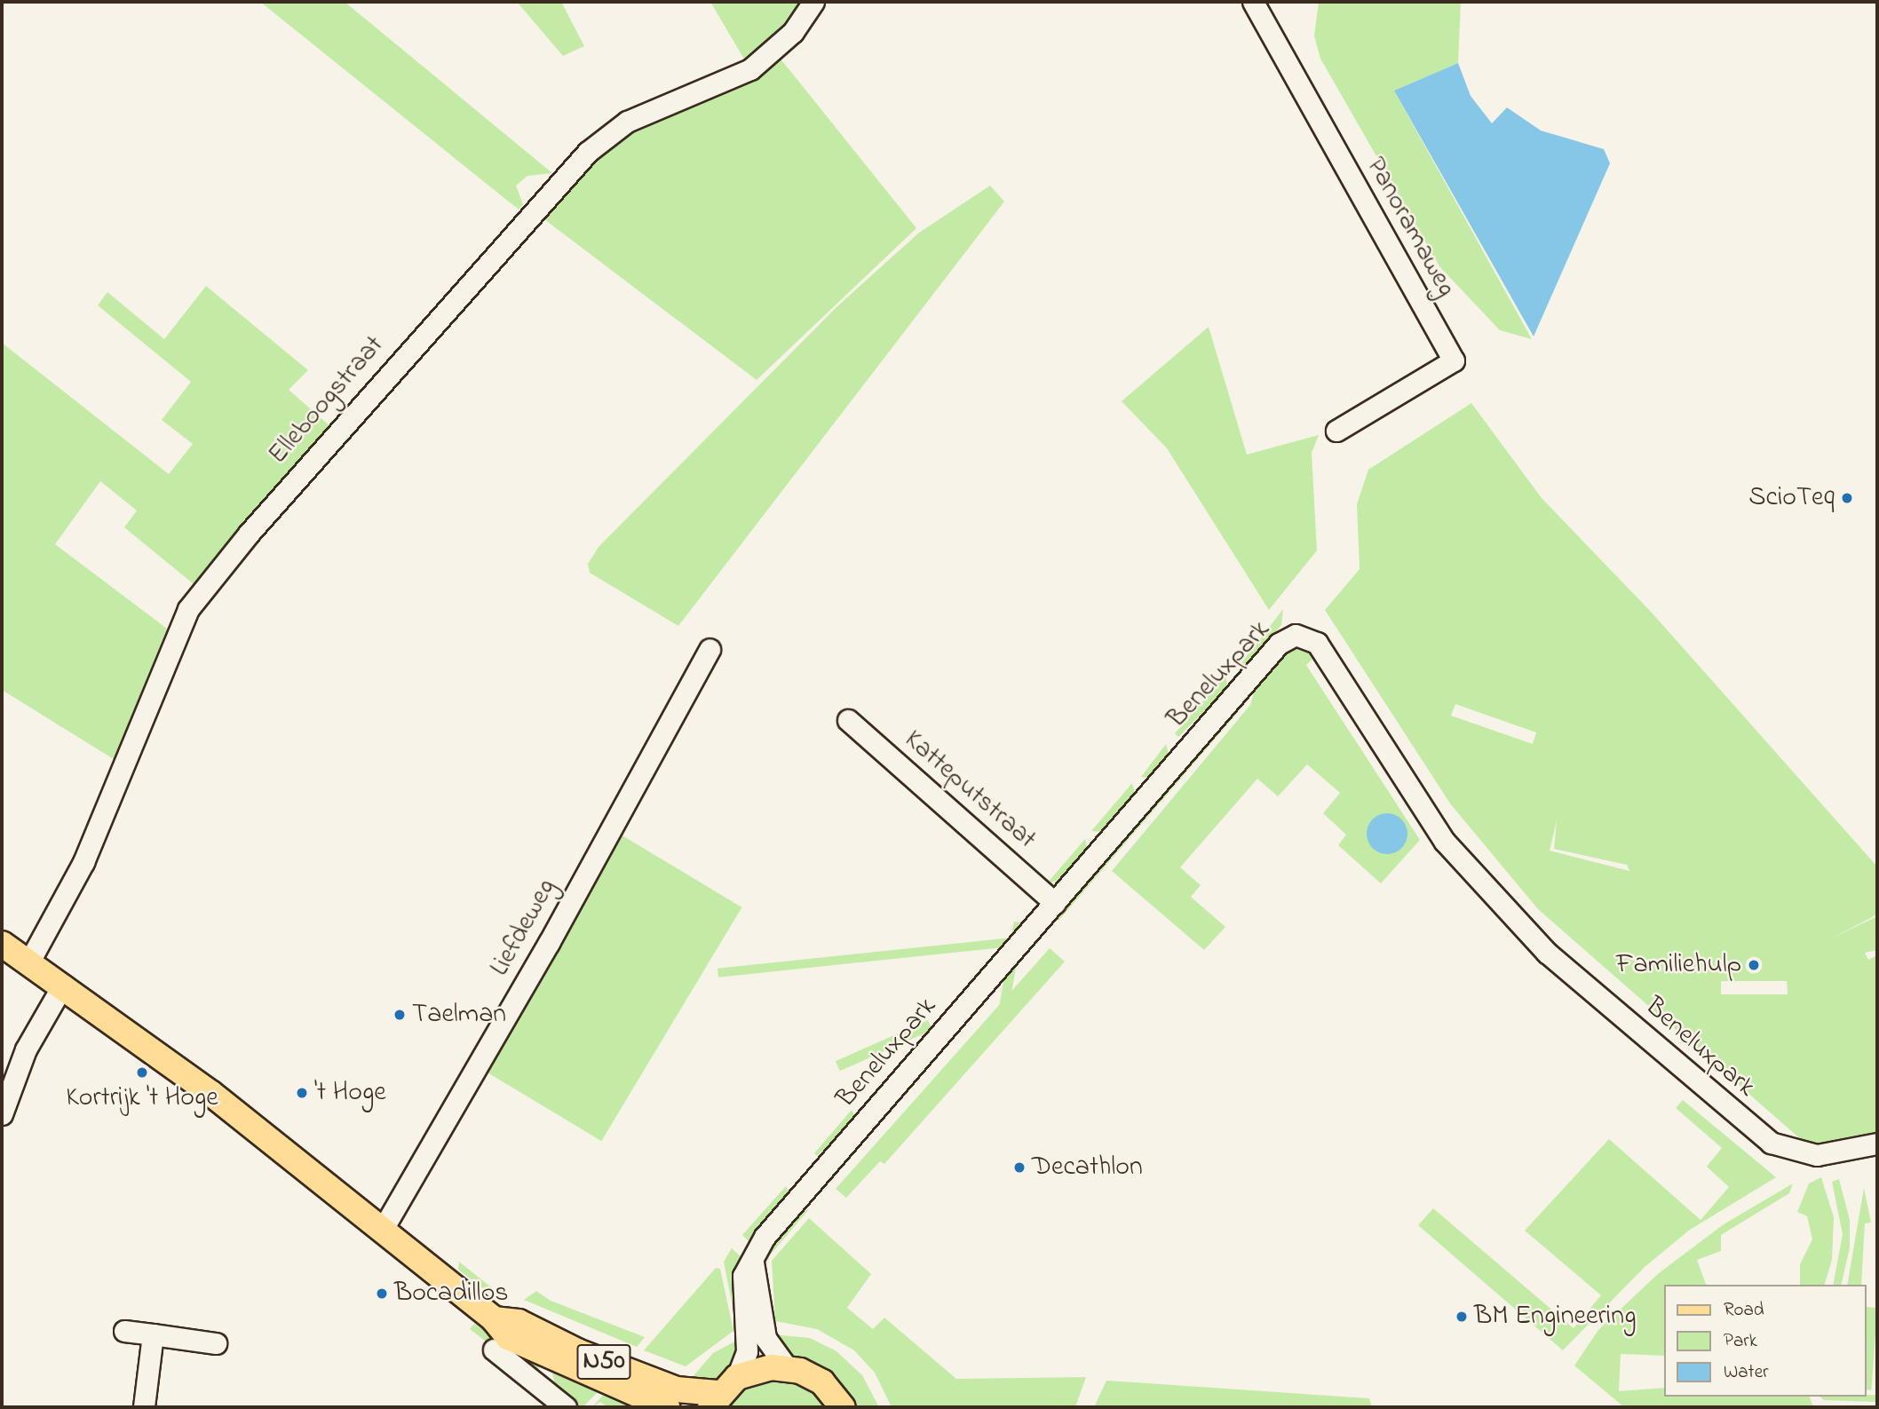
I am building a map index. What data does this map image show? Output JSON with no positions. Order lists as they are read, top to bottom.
{
  "streets": {
    "main road": ["N50"],
    "street": [
      "Panoramaweg",
      "Elleboogstraat",
      "Beneluxpark",
      "Katteputstraat",
      "Liefdeweg"
    ]
  },
  "crossings": [
    ["Elleboogstraat", "N50"],
    ["Beneluxpark", "Katteputstraat"],
    ["Beneluxpark", "N50"],
    ["Liefdeweg", "N50"]
  ],
  "places": [
    "ScioTeq",
    "Familiehulp",
    "Taelman",
    "Kortrijk 't Hoge",
    "'t Hoge",
    "Decathlon",
    "Bocadillos",
    "BM Engineering"
  ],
  "legend": ["Road", "Park", "Water"]
}
